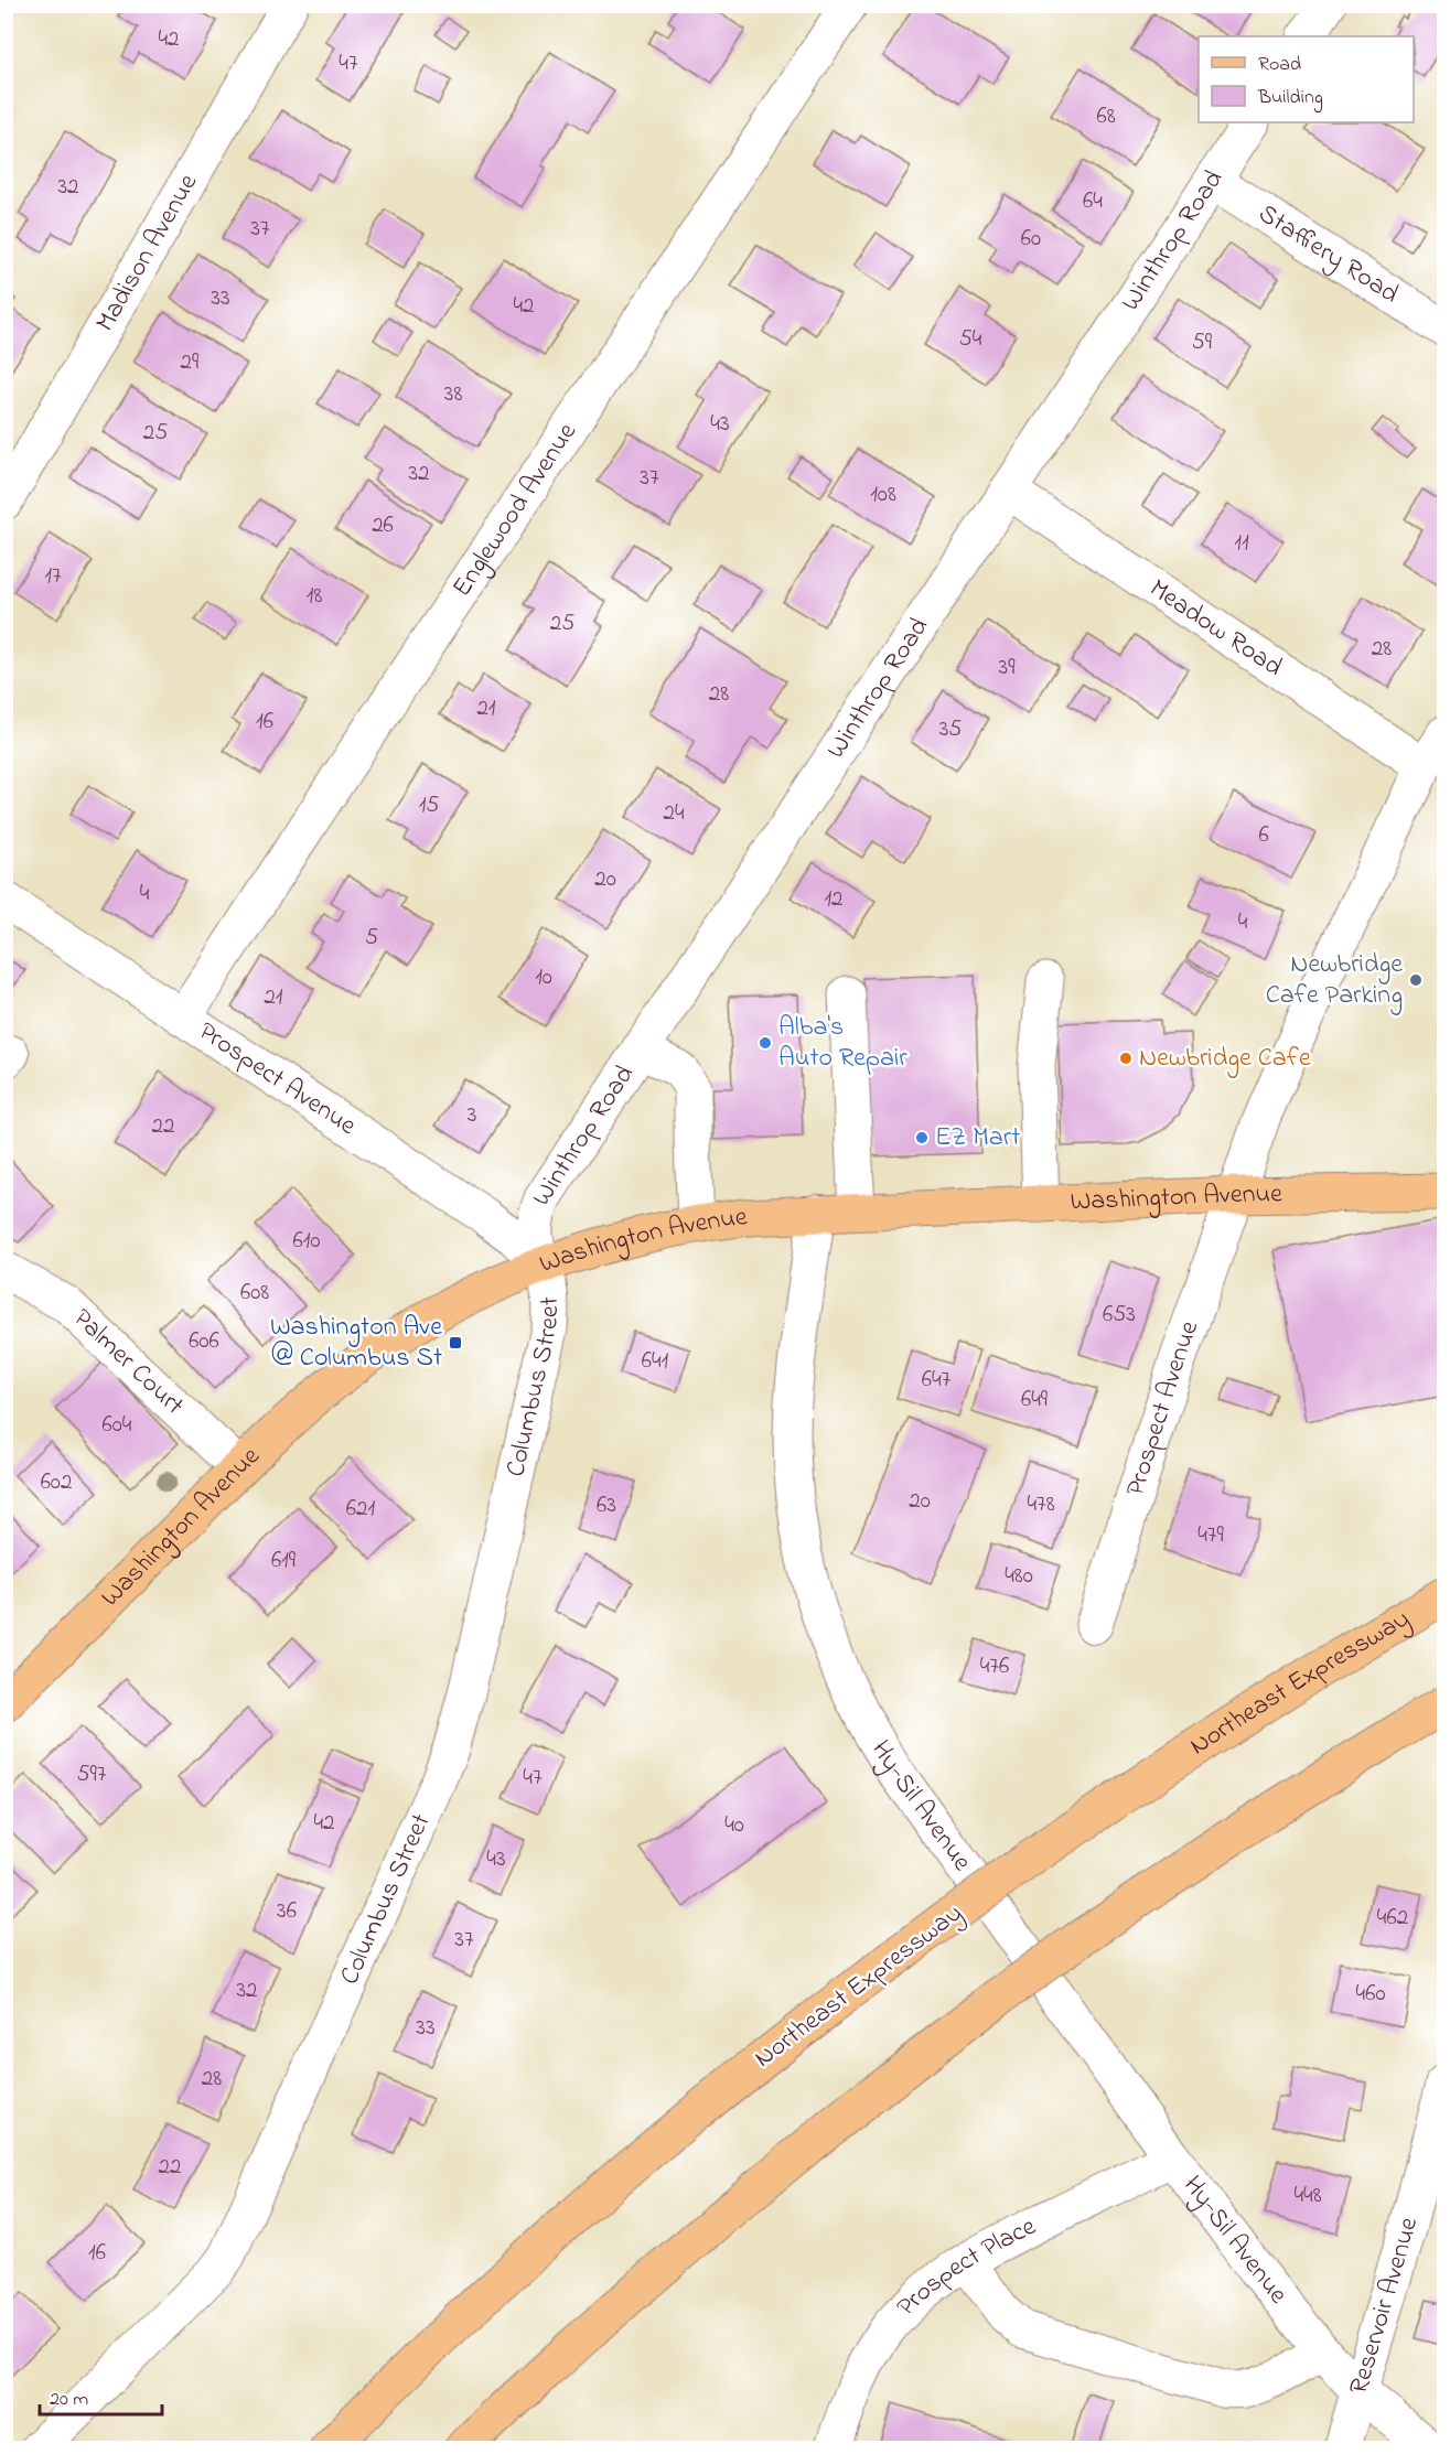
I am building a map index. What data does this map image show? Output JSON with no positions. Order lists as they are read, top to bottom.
{
  "streets": {
    "main road": ["Washington Avenue", "Northeast Expressway"],
    "street": [
      "Winthrop Road",
      "Madison Avenue",
      "Staffiery Road",
      "Englewood Avenue",
      "Meadow Road",
      "Prospect Avenue",
      "Palmer Court",
      "Columbus Street",
      "Hy-Sil Avenue",
      "Prospect Place",
      "Reservoir Avenue"
    ]
  },
  "crossings": [
    ["Winthrop Road", "Staffiery Road"],
    ["Winthrop Road", "Meadow Road"],
    ["Winthrop Road", "Prospect Avenue"],
    ["Winthrop Road", "Washington Avenue"],
    ["Winthrop Road", "Columbus Street"],
    ["Englewood Avenue", "Prospect Avenue"],
    ["Meadow Road", "Prospect Avenue"],
    ["Prospect Avenue", "Washington Avenue"],
    ["Prospect Avenue", "Columbus Street"],
    ["Washington Avenue", "Palmer Court"],
    ["Washington Avenue", "Columbus Street"],
    ["Washington Avenue", "Hy-Sil Avenue"],
    ["Hy-Sil Avenue", "Prospect Place"],
    ["Hy-Sil Avenue", "Reservoir Avenue"]
  ],
  "places": {
    "other": [
      "Newbridge Cafe Parking",
      "Alba's Auto Repair",
      "Newbridge Cafe",
      "EZ Mart"
    ],
    "transit": ["Washington Ave @ Columbus St"]
  },
  "house_numbers": [
    "42",
    "47",
    "68",
    "32",
    "64",
    "37",
    "60",
    "33",
    "42",
    "54",
    "59",
    "29",
    "38",
    "43",
    "25",
    "32",
    "37",
    "108",
    "26",
    "11",
    "17",
    "18",
    "25",
    "28",
    "39",
    "28",
    "21",
    "16",
    "35",
    "15",
    "24",
    "6",
    "20",
    "4",
    "12",
    "4",
    "5",
    "10",
    "21",
    "3",
    "22",
    "610",
    "608",
    "653",
    "606",
    "641",
    "647",
    "649",
    "604",
    "602",
    "20",
    "478",
    "63",
    "621",
    "479",
    "619",
    "480",
    "476",
    "597",
    "47",
    "42",
    "40",
    "43",
    "36",
    "462",
    "37",
    "32",
    "460",
    "33",
    "28",
    "22",
    "448",
    "16"
  ],
  "legend": ["Road", "Building"],
  "scale_bar": "20 m"
}
